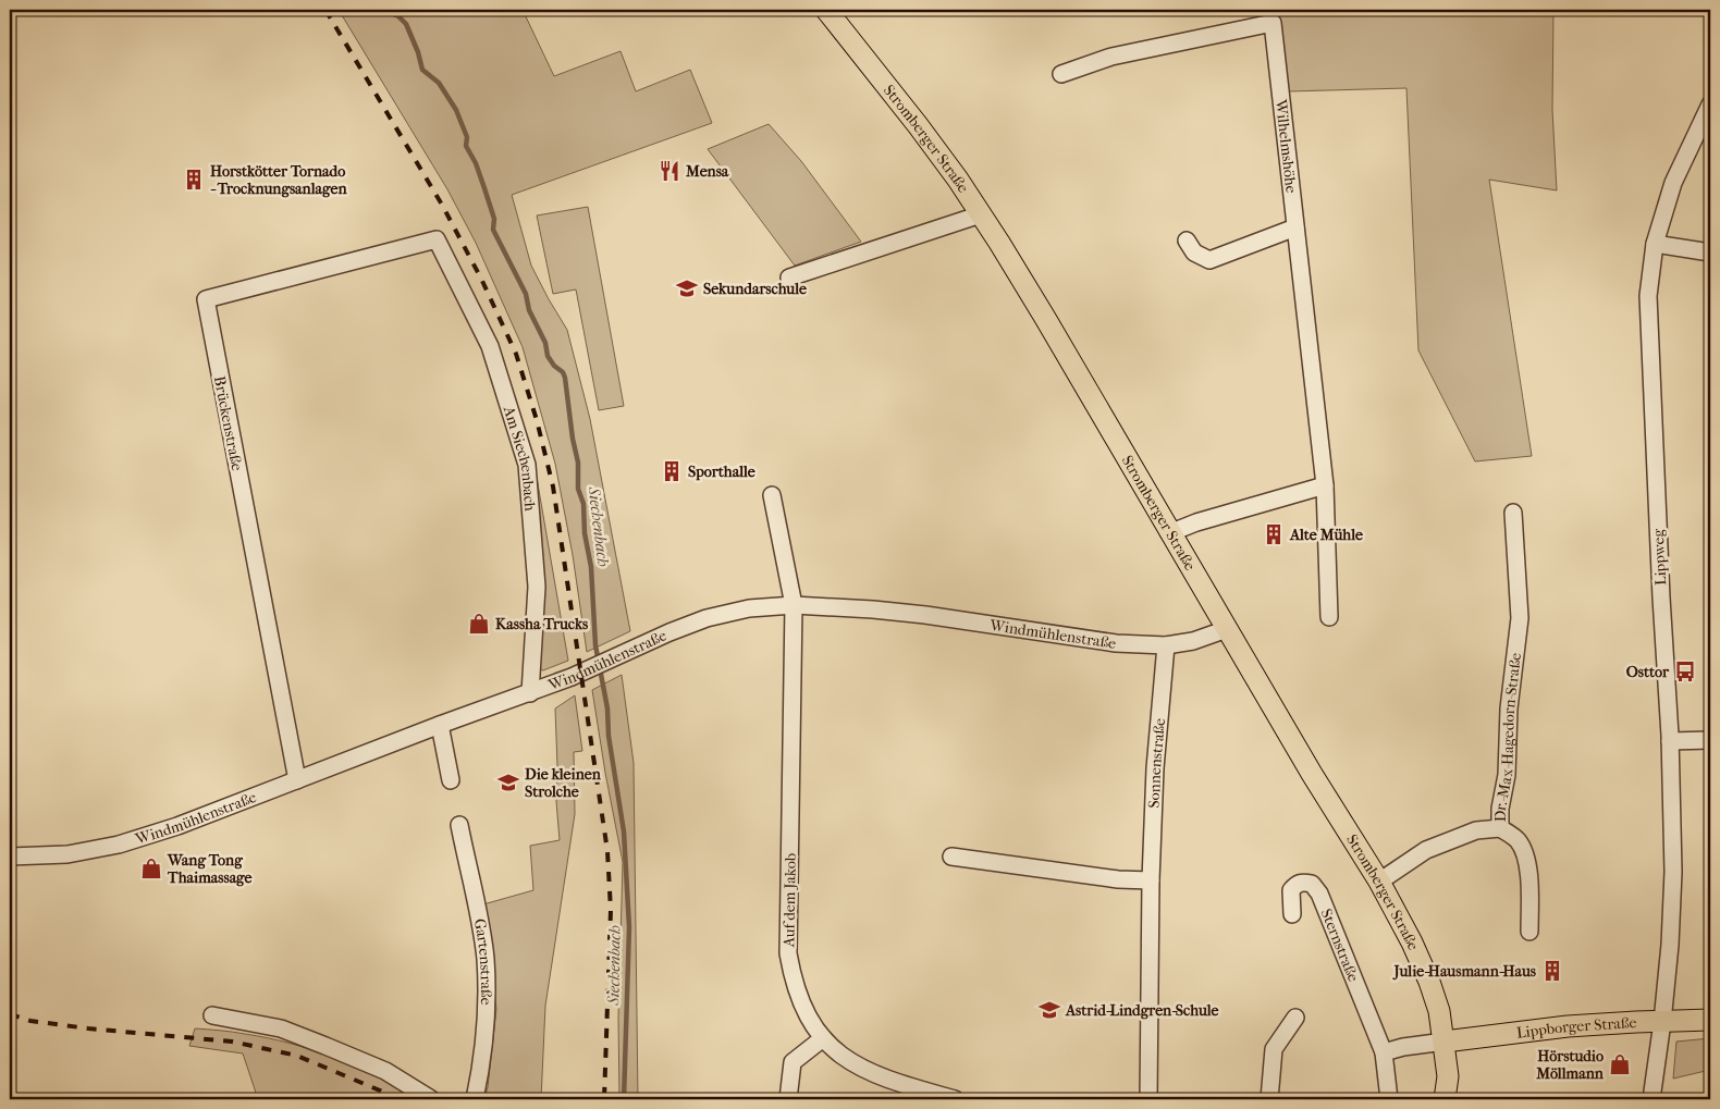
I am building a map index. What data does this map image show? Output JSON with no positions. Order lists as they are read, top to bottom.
{
  "streets": {
    "main road": ["Stromberger Straße", "Lippborger Straße"],
    "street": [
      "Wilhelmshöhe",
      "Brückenstraße",
      "Am Siechenbach",
      "Lippweg",
      "Windmühlenstraße",
      "Dr.-Max-Hagedorn-Straße",
      "Sonnenstraße",
      "Auf dem Jakob",
      "Sternstraße",
      "Gartenstraße"
    ]
  },
  "crossings": [
    ["Stromberger Straße", "Windmühlenstraße"],
    ["Stromberger Straße", "Dr.-Max-Hagedorn-Straße"],
    ["Stromberger Straße", "Lippborger Straße"],
    ["Brückenstraße", "Am Siechenbach"],
    ["Brückenstraße", "Windmühlenstraße"],
    ["Am Siechenbach", "Windmühlenstraße"],
    ["Lippweg", "Lippborger Straße"],
    ["Windmühlenstraße", "Sonnenstraße"],
    ["Windmühlenstraße", "Auf dem Jakob"]
  ],
  "water": ["Siechenbach"],
  "places": {
    "restaurant": ["Mensa"],
    "building": [
      "Horstkötter Tornado - Trocknungsanlagen",
      "Sporthalle",
      "Alte Mühle",
      "Julie-Hausmann-Haus"
    ],
    "school or university": ["Sekundarschule", "Die kleinen Strolche", "Astrid-Lindgren-Schule"],
    "shop": ["Kassha Trucks", "Wang Tong Thaimassage", "Hörstudio Möllmann"],
    "bus stop": ["Osttor"]
  }
}
